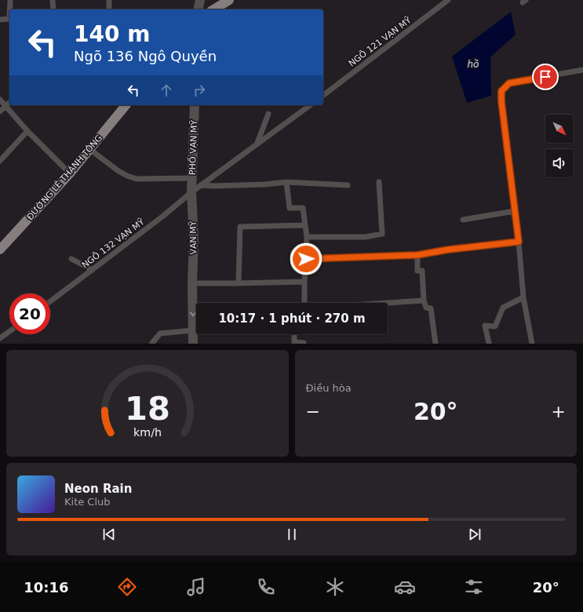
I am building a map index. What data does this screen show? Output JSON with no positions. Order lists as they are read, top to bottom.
{
  "streets": {
    "main road": ["ĐƯỜNG LÊ THÁNH TÔNG"],
    "street": ["PHỐ VẠN MỸ", "VẠN MỸ"],
    "lane": ["NGÕ 121 VẠN MỸ", "NGÕ 132 VẠN MỸ"]
  },
  "crossings": [
    ["PHỐ VẠN MỸ", "VẠN MỸ"],
    ["PHỐ VẠN MỸ", "NGÕ 132 VẠN MỸ"],
    ["VẠN MỸ", "NGÕ 132 VẠN MỸ"]
  ],
  "water": ["hồ"],
  "north": "bottom right",
  "page": {
    "turn": ["140 m", "Ngõ 136 Ngô Quyền"],
    "limit": "20",
    "trip": "10:17 · 1 phút · 270 m",
    "tile": "Điều hòa",
    "heat": ["−", "20°", "+"],
    "song": ["Neon Rain", "Kite Club"],
    "tabs": ["10:16", "20°"],
    "gauge": ["18", "km/h"]
  }
}
